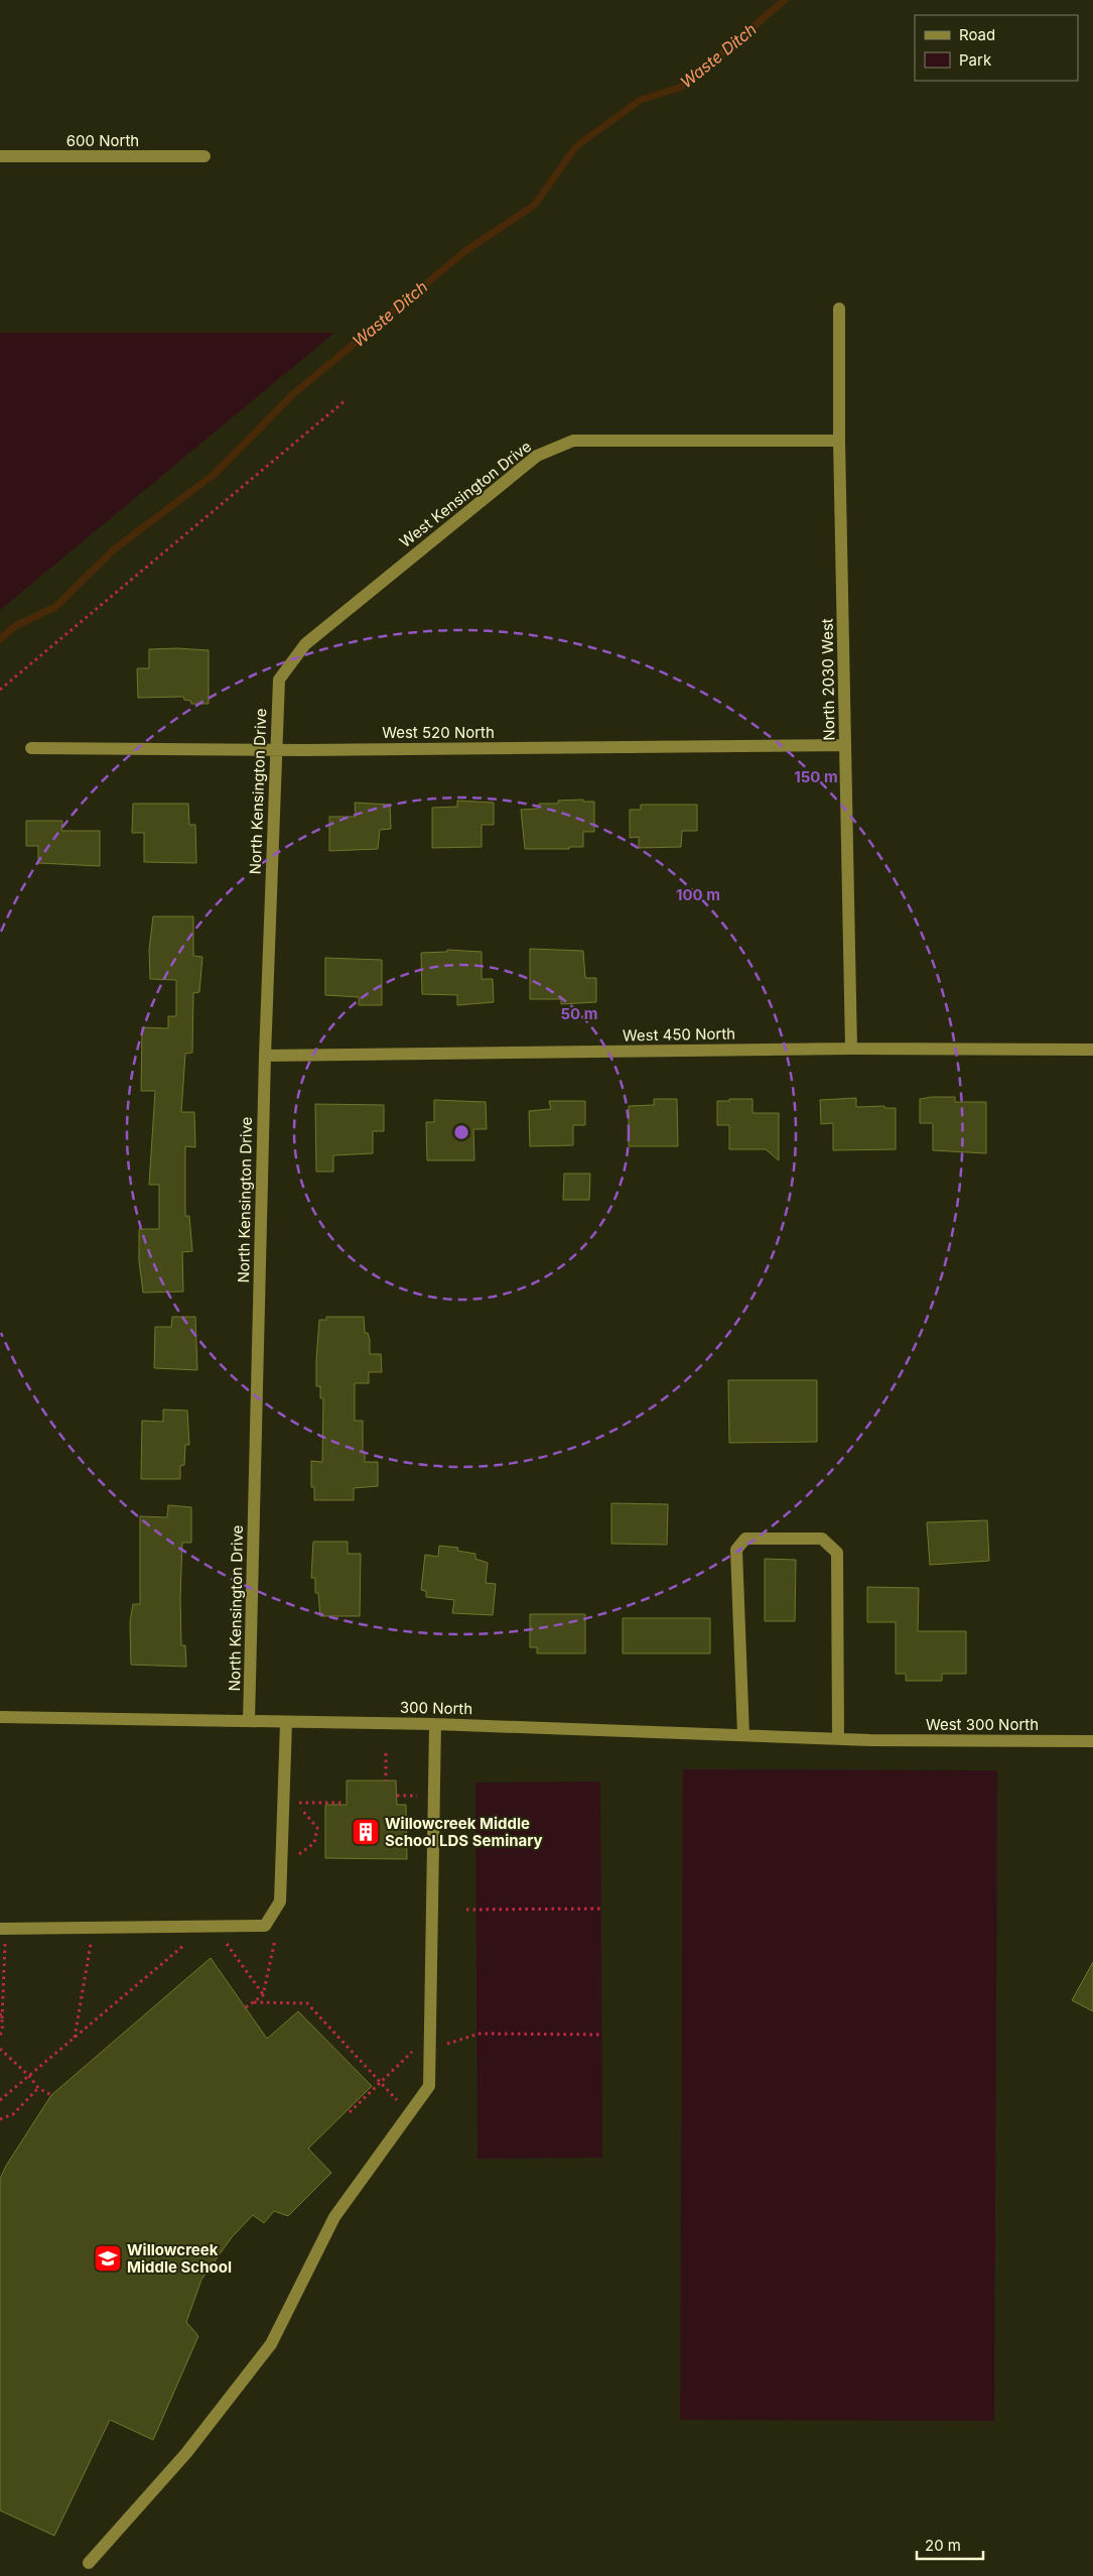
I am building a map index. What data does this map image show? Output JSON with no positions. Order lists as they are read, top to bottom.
{
  "streets": {
    "street": [
      "600 North",
      "West Kensington Drive",
      "North 2030 West",
      "West 520 North",
      "North Kensington Drive",
      "West 450 North",
      "300 North",
      "West 300 North"
    ]
  },
  "crossings": [
    ["West Kensington Drive", "North 2030 West"],
    ["West Kensington Drive", "North Kensington Drive"],
    ["North 2030 West", "West 520 North"],
    ["North 2030 West", "West 450 North"],
    ["West 520 North", "North Kensington Drive"],
    ["North Kensington Drive", "West 450 North"],
    ["North Kensington Drive", "300 North"],
    ["300 North", "West 300 North"]
  ],
  "water": ["Waste Ditch"],
  "places": {
    "building": ["Willowcreek Middle School LDS Seminary"],
    "school or university": ["Willowcreek Middle School"]
  },
  "legend": ["Road", "Park"],
  "scale_bar": "20 m",
  "rings": ["150 m", "100 m", "50 m"]
}
